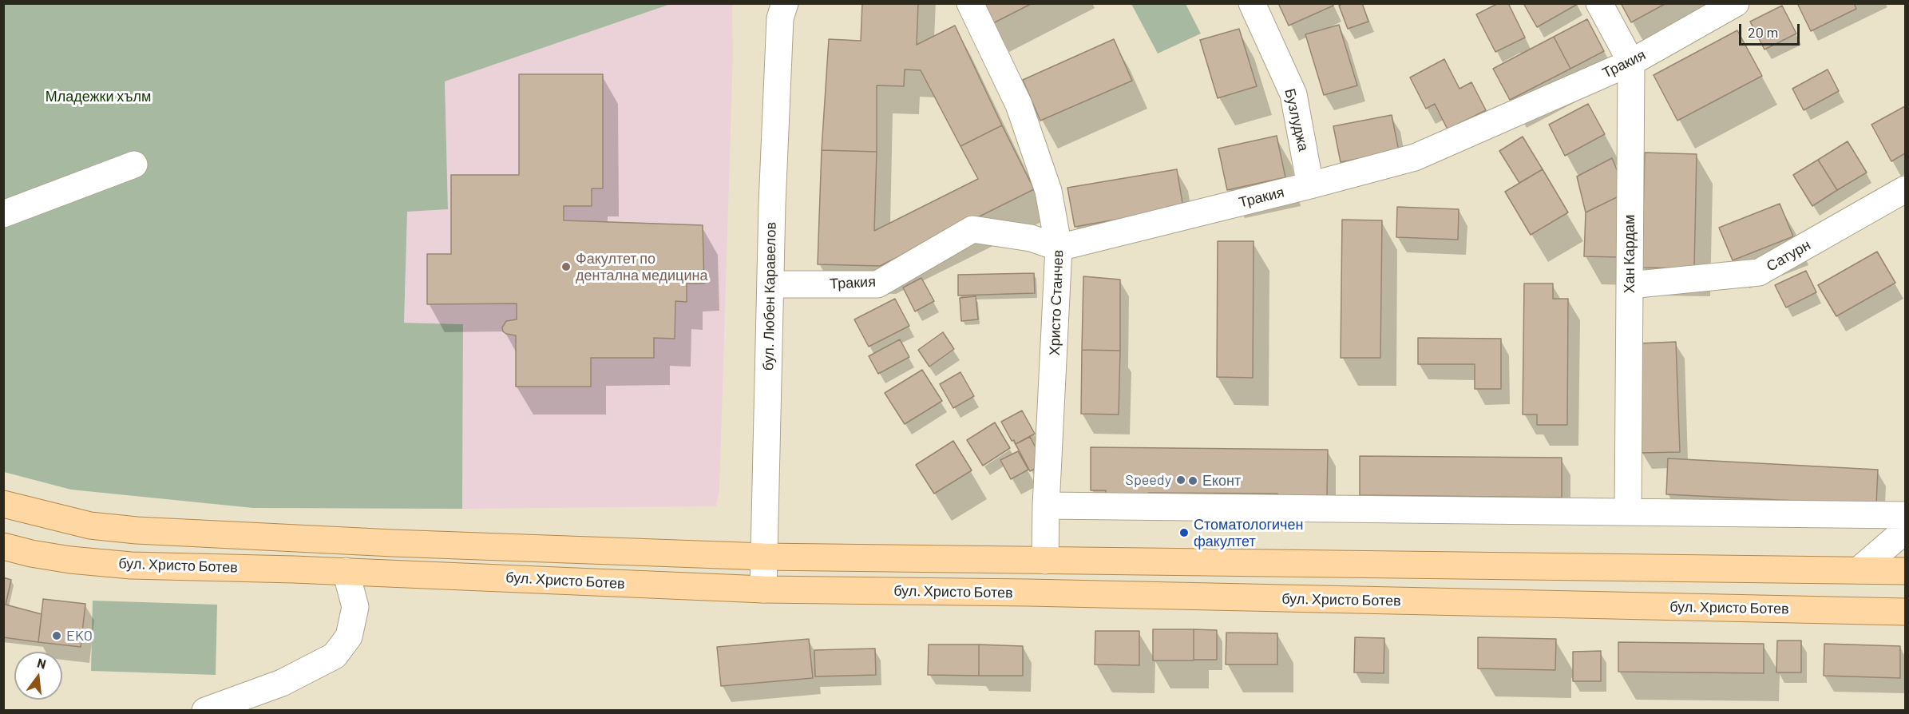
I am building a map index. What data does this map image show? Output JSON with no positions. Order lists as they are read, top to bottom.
{
  "streets": {
    "main road": ["бул. Христо Ботев"],
    "street": [
      "Тракия",
      "Бузлуджа",
      "Хан Кардам",
      "Сатурн",
      "бул. Любен Каравелов",
      "Христо Станчев"
    ]
  },
  "crossings": [
    ["Тракия", "Бузлуджа"],
    ["Тракия", "Хан Кардам"],
    ["Тракия", "бул. Любен Каравелов"],
    ["Тракия", "Христо Станчев"],
    ["Хан Кардам", "Сатурн"],
    ["бул. Любен Каравелов", "бул. Христо Ботев"]
  ],
  "parks": ["Младежки хълм"],
  "places": [
    "Факултет по дентална медицина",
    "Speedy",
    "Еконт",
    "Стоматологичен факултет",
    "EKO"
  ],
  "scale_bar": "20 m",
  "north": "top"
}
